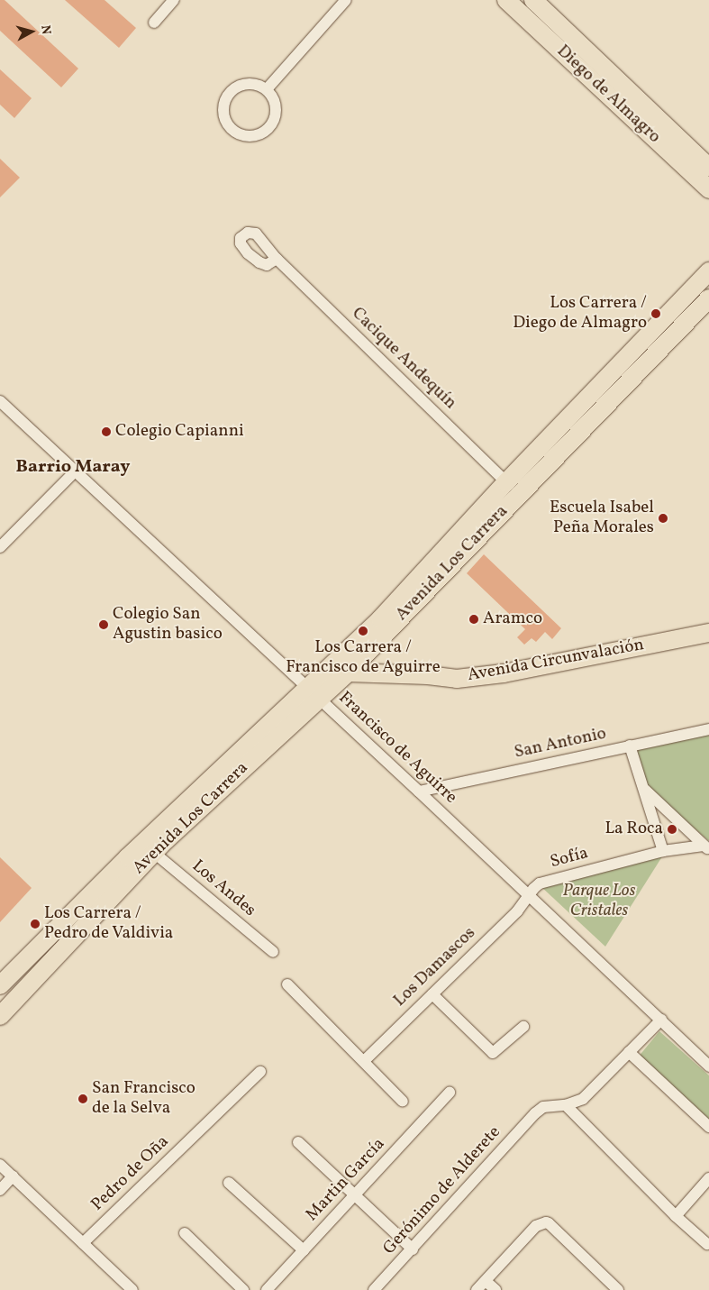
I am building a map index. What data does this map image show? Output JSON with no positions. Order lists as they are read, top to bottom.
{
  "streets": {
    "main road": ["Diego de Almagro", "Avenida Los Carrera", "Avenida Circunvalación"],
    "street": [
      "Cacique Andequín",
      "San Antonio",
      "Francisco de Aguirre",
      "Sofía",
      "Los Andes",
      "Los Damascos",
      "Pedro de Oña",
      "Martin García",
      "Gerónimo de Alderete"
    ]
  },
  "crossings": [
    ["Cacique Andequín", "Avenida Los Carrera"],
    ["Avenida Los Carrera", "Avenida Circunvalación"],
    ["Avenida Los Carrera", "Francisco de Aguirre"],
    ["Avenida Los Carrera", "Los Andes"],
    ["San Antonio", "Francisco de Aguirre"],
    ["Francisco de Aguirre", "Sofía"],
    ["Francisco de Aguirre", "Los Damascos"],
    ["Sofía", "Los Damascos"]
  ],
  "districts": ["Barrio Maray"],
  "parks": ["Parque Los Cristales"],
  "places": [
    "Los Carrera / Diego de Almagro",
    "Colegio Capianni",
    "Escuela Isabel Peña Morales",
    "Aramco",
    "Colegio San Agustin basico",
    "Los Carrera / Francisco de Aguirre",
    "La Roca",
    "Los Carrera / Pedro de Valdivia",
    "San Francisco de la Selva"
  ],
  "north": "right"
}
